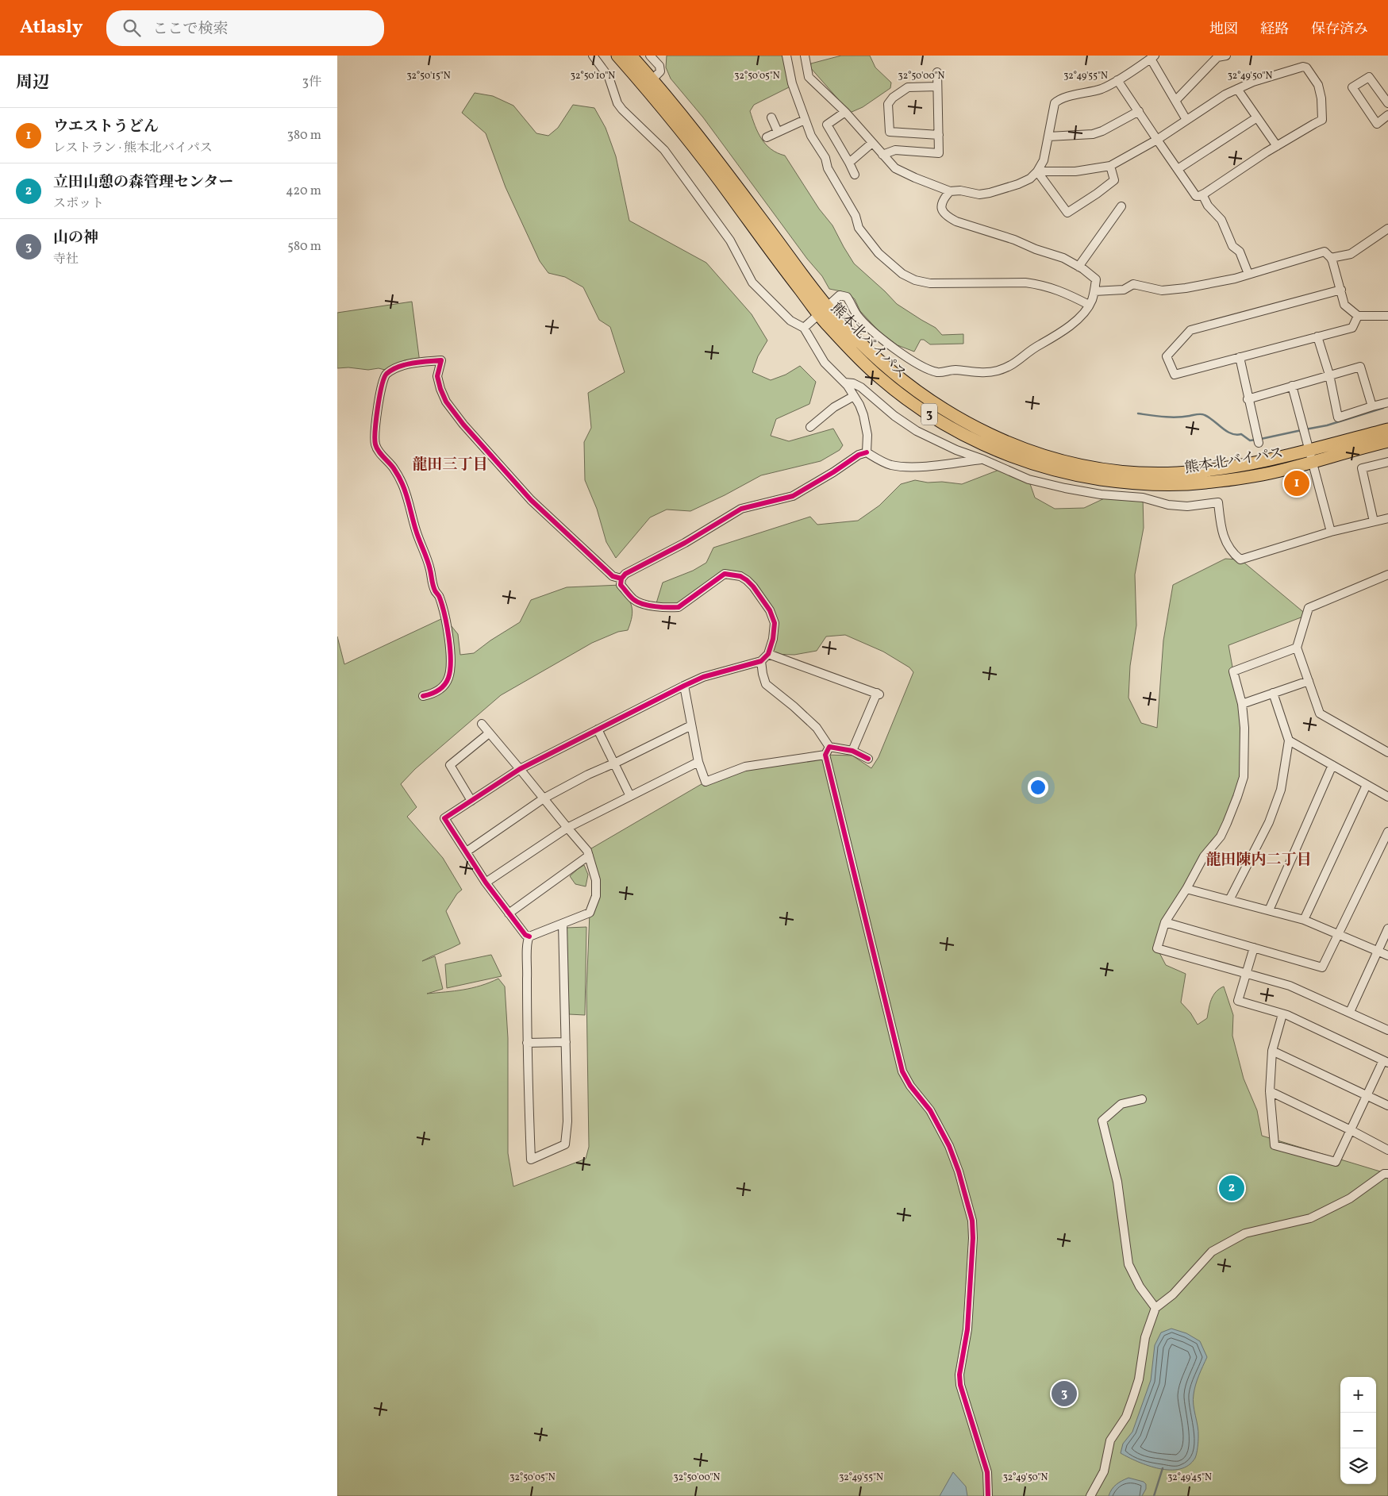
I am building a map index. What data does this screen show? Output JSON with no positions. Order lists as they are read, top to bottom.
{
  "streets": {
    "highway": ["熊本北バイパス", "3"]
  },
  "districts": ["龍田三丁目", "龍田陳内二丁目"],
  "page": {
    "header": "Atlasly",
    "search": "ここで検索",
    "nav": ["地図", "経路", "保存済み"],
    "heading": ["周辺", "3件"],
    "list": [
      {
        "mark": "1",
        "name": "ウエストうどん",
        "note": "レストラン · 熊本北バイパス",
        "value": "380 m"
      },
      {
        "mark": "2",
        "name": "立田山憩の森管理センター",
        "note": "スポット",
        "value": "420 m"
      },
      {
        "mark": "3",
        "name": "山の神",
        "note": "寺社",
        "value": "580 m"
      }
    ],
    "pins": ["1", "2", "3"],
    "map_buttons": ["+", "−"]
  },
  "coordinates": [
    "32°50'15\"N",
    "32°50'10\"N",
    "32°50'05\"N",
    "32°50'00\"N",
    "32°49'55\"N",
    "32°49'50\"N",
    "32°49'45\"N"
  ]
}
